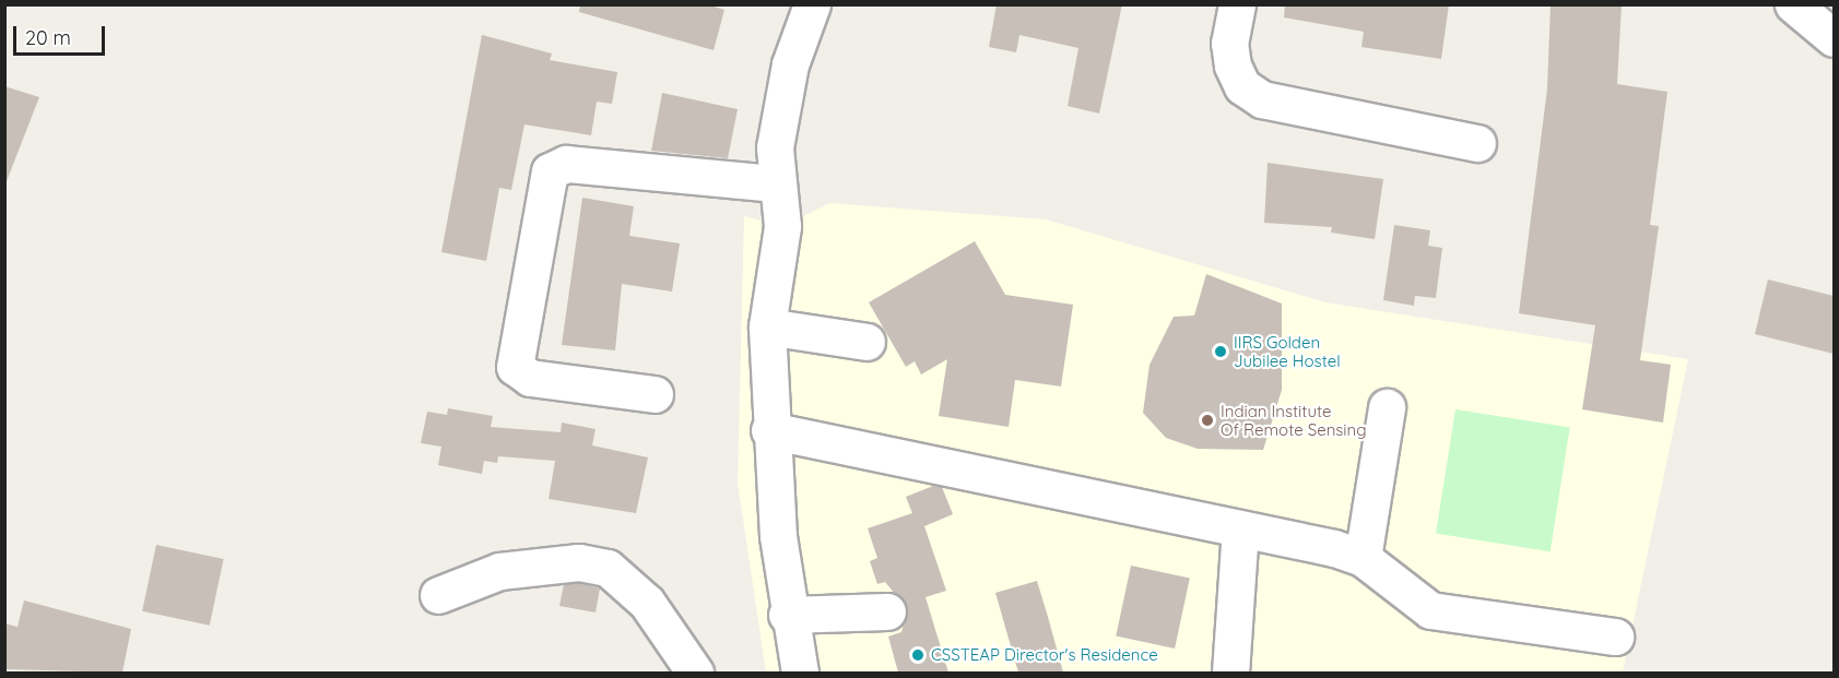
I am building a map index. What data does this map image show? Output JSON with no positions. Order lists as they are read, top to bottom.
{
  "places": ["IIRS Golden Jubilee Hostel", "Indian Institute Of Remote Sensing", "CSSTEAP Director's Residence"],
  "scale_bar": "20 m"
}
